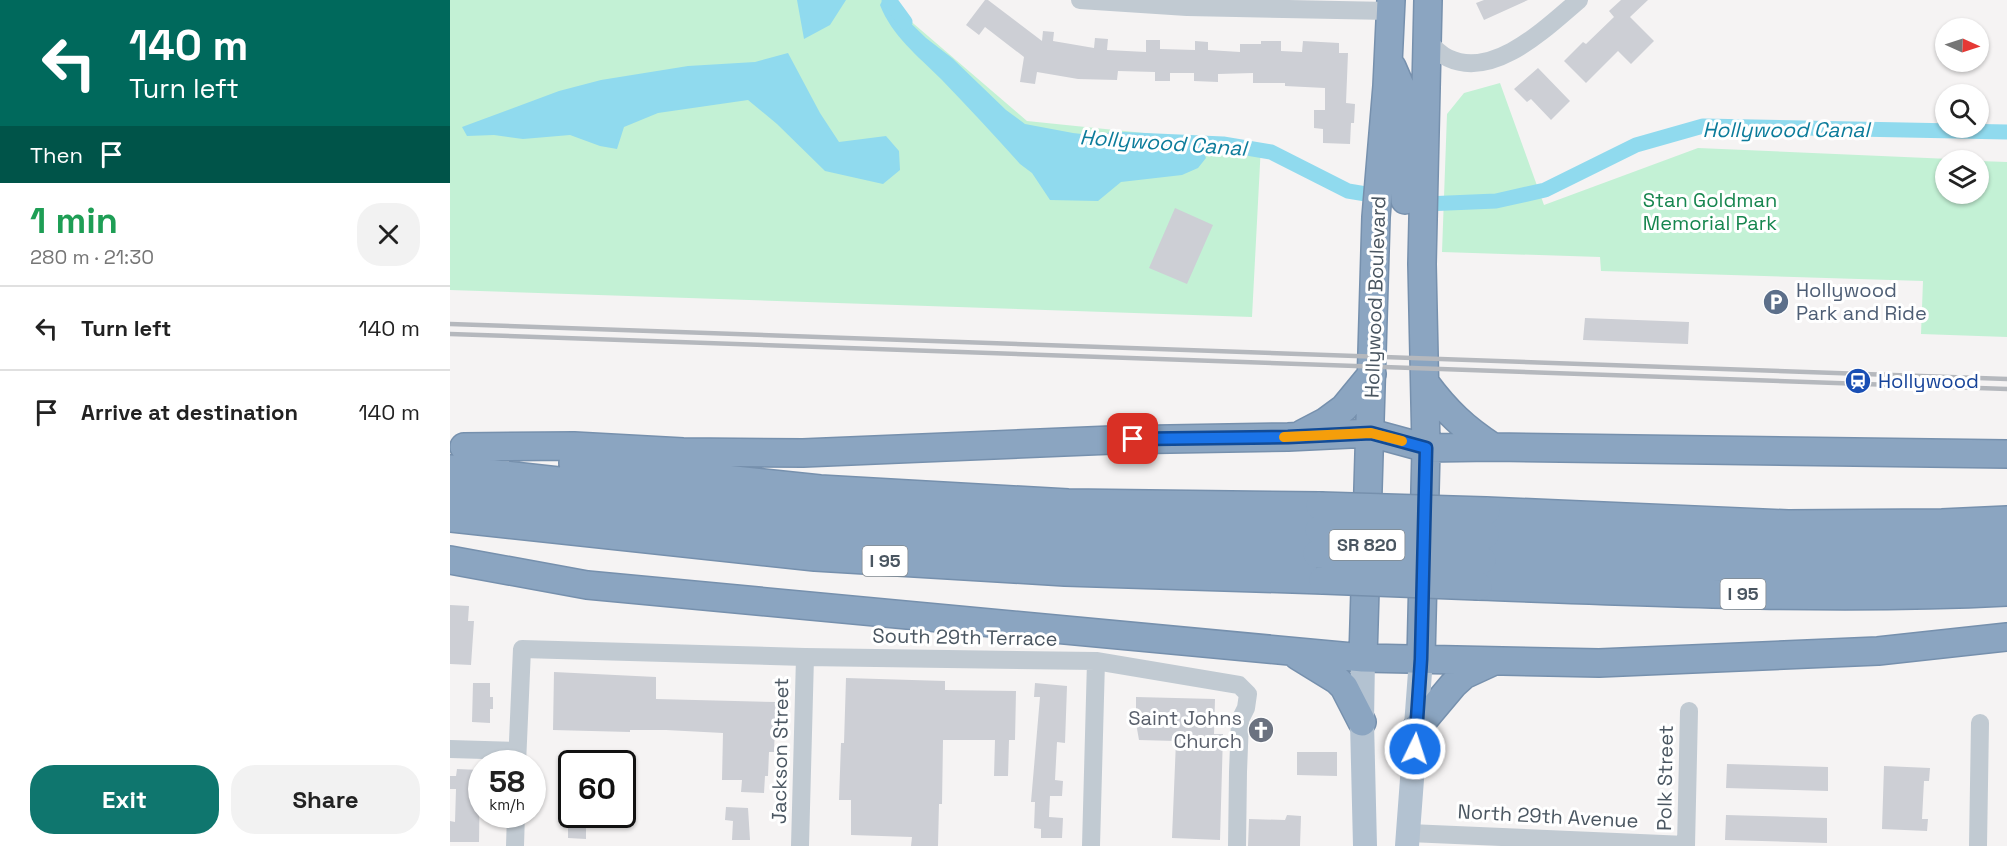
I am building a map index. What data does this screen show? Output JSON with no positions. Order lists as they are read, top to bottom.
{
  "streets": {
    "highway": ["Hollywood Boulevard", "SR 820", "I 95"],
    "street": [
      "South 29th Terrace",
      "Jackson Street",
      "Polk Street",
      "North 29th Avenue"
    ]
  },
  "crossings": [
    ["Hollywood Boulevard", "North 29th Avenue"],
    ["South 29th Terrace", "Jackson Street"],
    ["Polk Street", "North 29th Avenue"]
  ],
  "water": ["Hollywood Canal"],
  "parks": ["Stan Goldman Memorial Park"],
  "places": {
    "parking": ["Hollywood Park and Ride"],
    "station": ["Hollywood"],
    "church": ["Saint Johns Church"]
  },
  "north": "right",
  "page": {
    "turn": ["140 m", "Turn left"],
    "then": "Then",
    "heading": ["1 min", "280 m · 21:30"],
    "list": [
      {
        "name": "Turn left",
        "value": "140 m"
      },
      {
        "name": "Arrive at destination",
        "value": "140 m"
      }
    ],
    "speed": "58 km/h",
    "limit": "60",
    "buttons": ["Exit", "Share"]
  }
}
